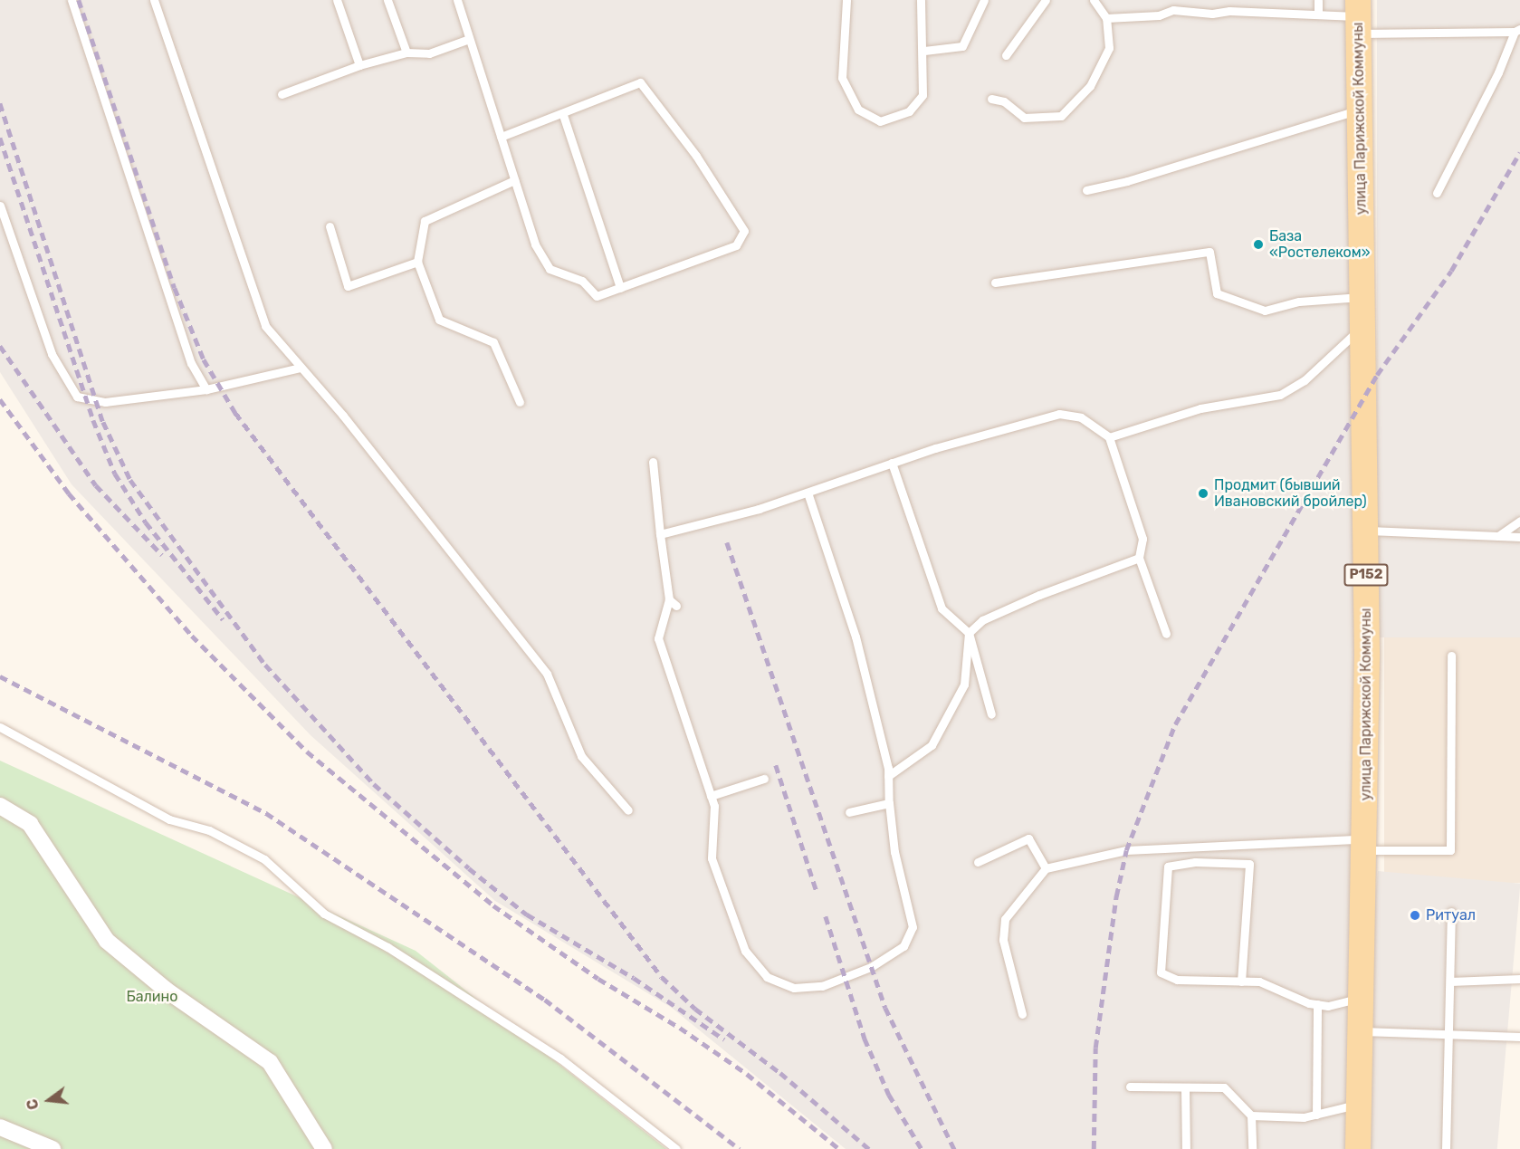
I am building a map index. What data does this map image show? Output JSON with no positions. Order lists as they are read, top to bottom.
{
  "streets": {
    "main road": ["улица Парижской Коммуны", "Р152"]
  },
  "parks": ["Балино"],
  "places": ["База «Ростелеком»", "Продмит (бывший Ивановский бройлер)", "Ритуал"],
  "north": "left"
}
